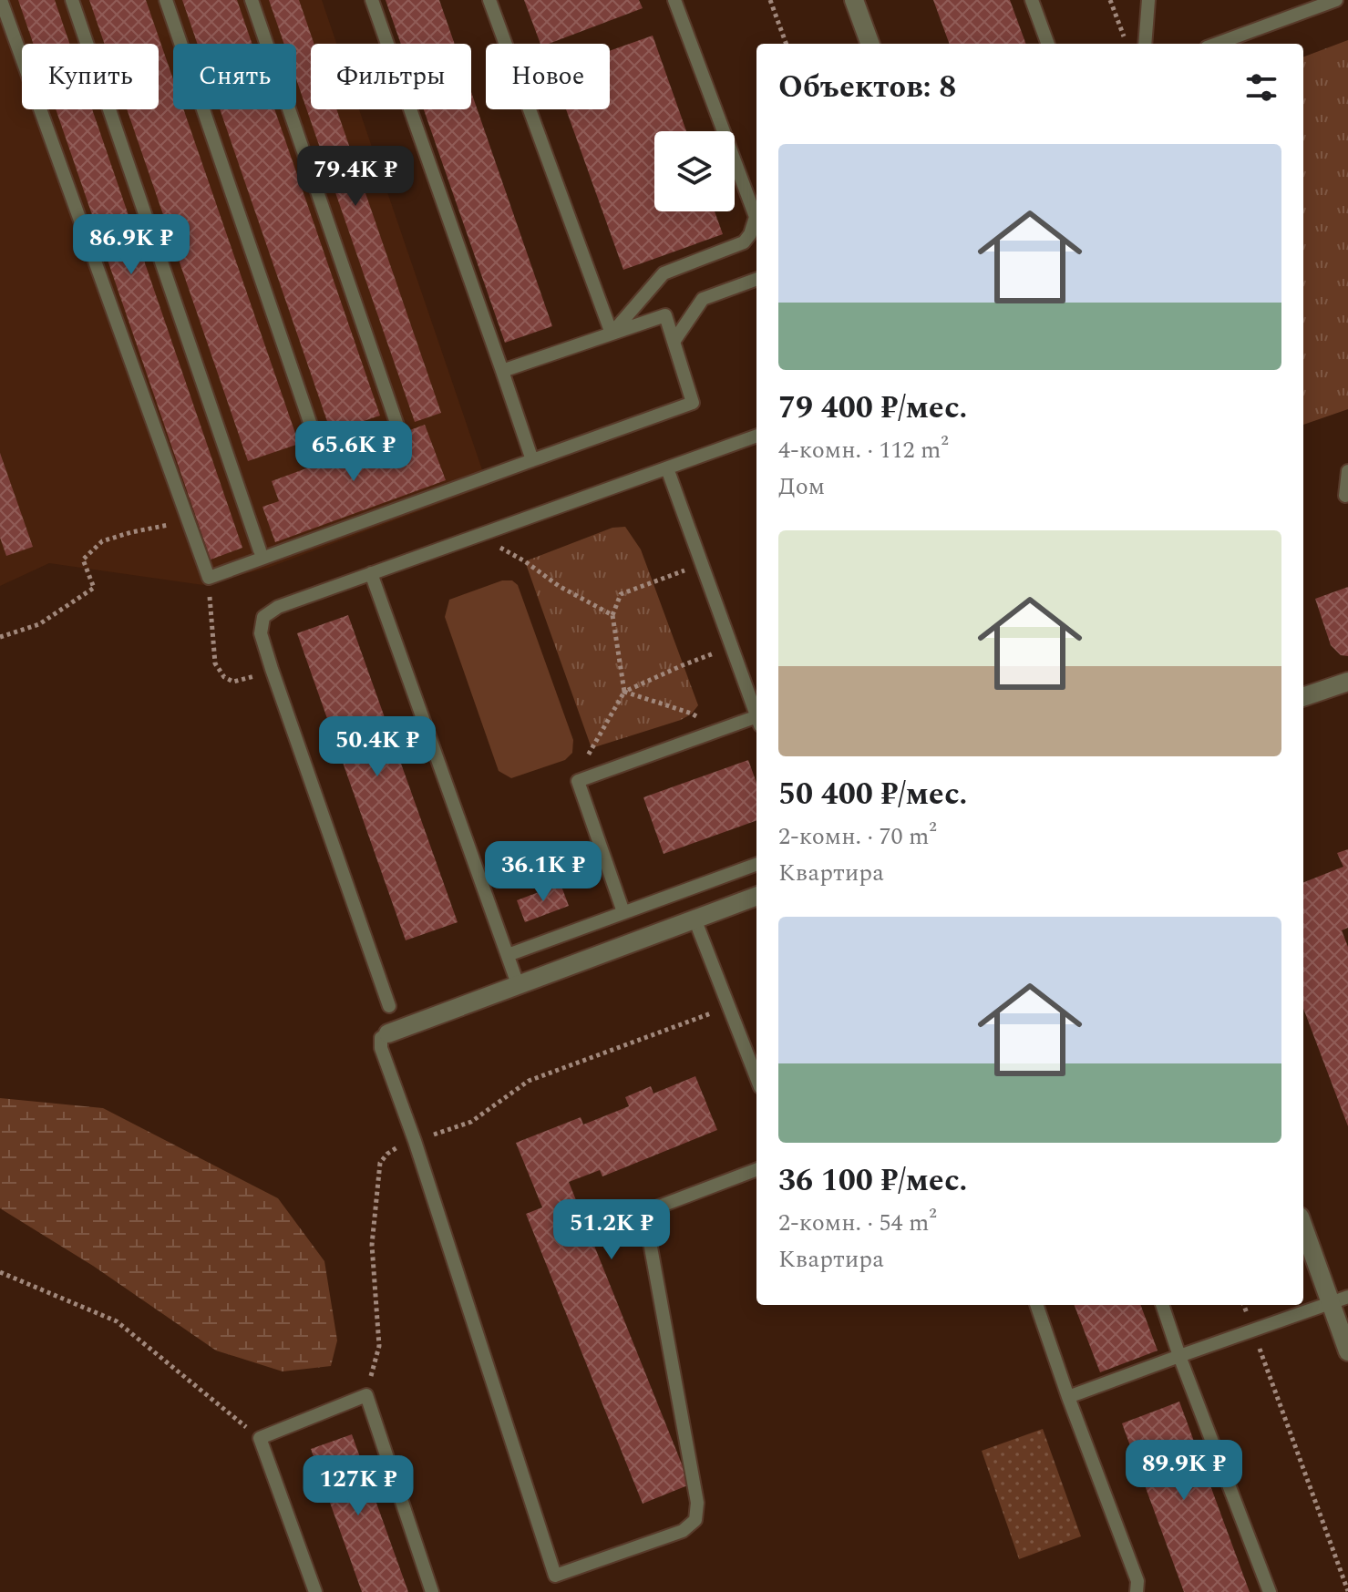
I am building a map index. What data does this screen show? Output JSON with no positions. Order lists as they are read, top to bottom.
{
  "page": {
    "chip": [
      "Купить",
      "Снять",
      "Фильтры",
      "Новое"
    ],
    "heading": "Объектов: 8",
    "list": [
      {
        "name": "79 400 ₽/мес.",
        "note": "4-комн. · 112 m² · Дом"
      },
      {
        "name": "50 400 ₽/мес.",
        "note": "2-комн. · 70 m² · Квартира"
      },
      {
        "name": "36 100 ₽/мес.",
        "note": "2-комн. · 54 m² · Квартира"
      }
    ],
    "price": [
      "79.4K ₽",
      "86.9K ₽",
      "65.6K ₽",
      "50.4K ₽",
      "36.1K ₽",
      "51.2K ₽",
      "89.9K ₽",
      "127K ₽"
    ]
  }
}
